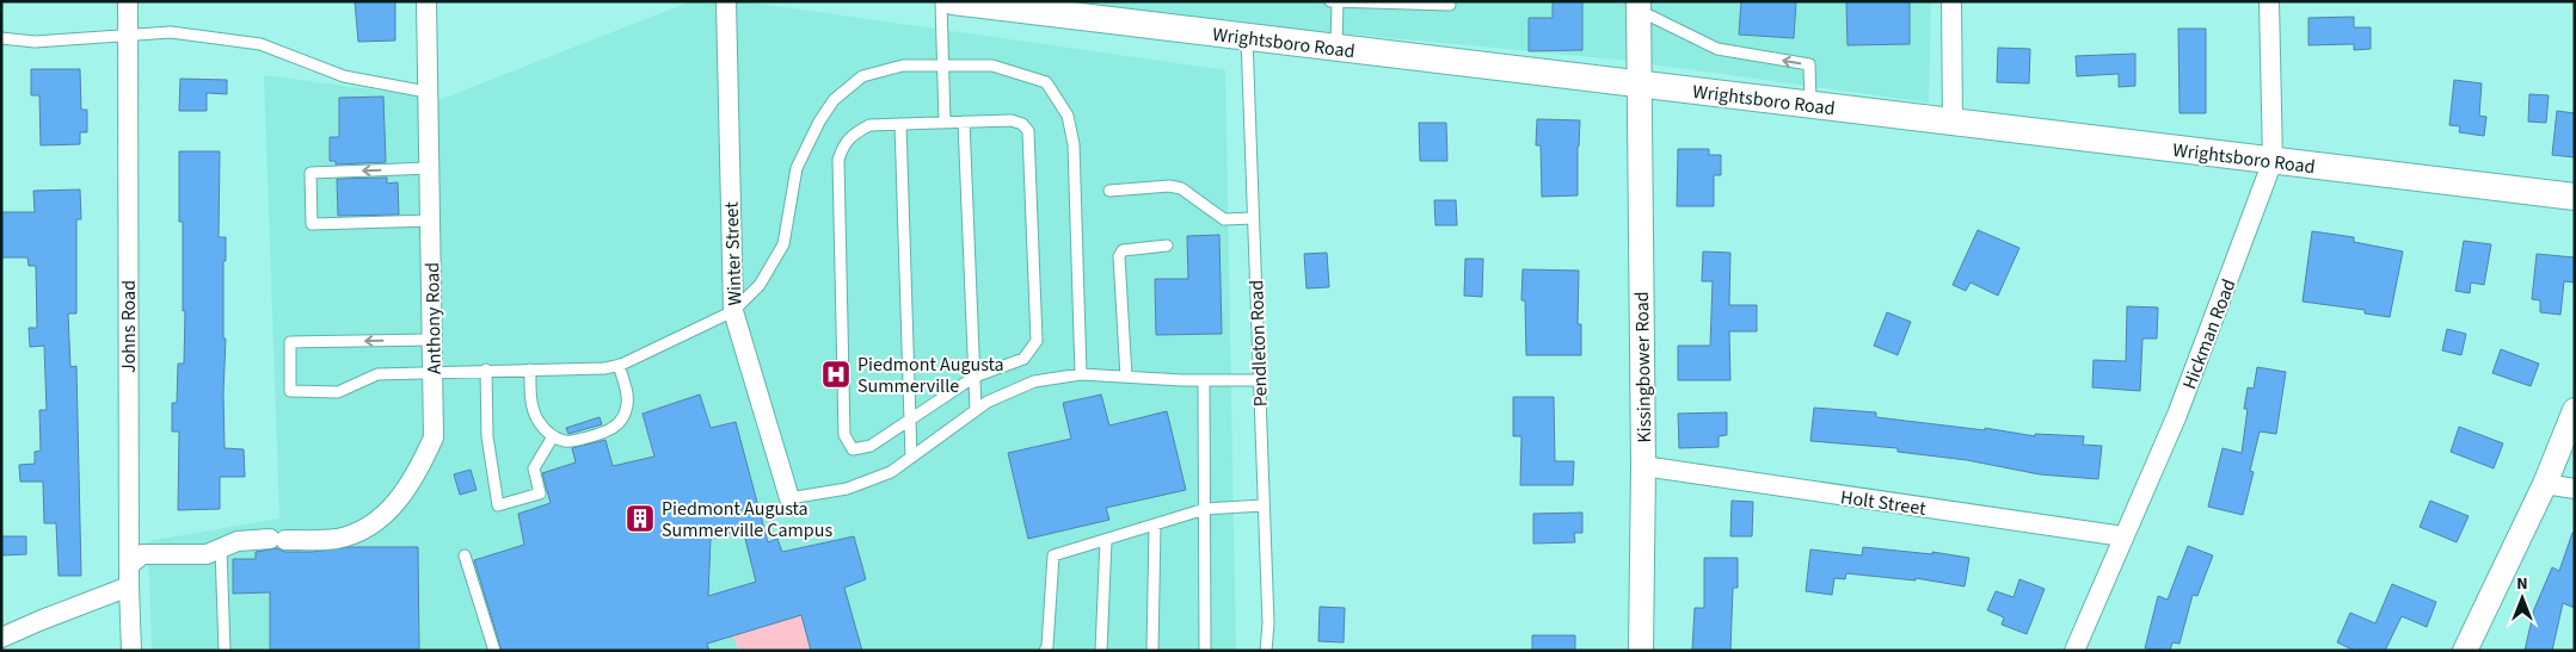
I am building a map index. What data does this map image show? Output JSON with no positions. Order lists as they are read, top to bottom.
{
  "streets": {
    "main road": ["Wrightsboro Road"],
    "street": [
      "Winter Street",
      "Anthony Road",
      "Johns Road",
      "Hickman Road",
      "Kissingbower Road",
      "Holt Street"
    ],
    "lane": ["Pendleton Road"]
  },
  "crossings": [
    ["Wrightsboro Road", "Hickman Road"],
    ["Wrightsboro Road", "Pendleton Road"],
    ["Wrightsboro Road", "Kissingbower Road"],
    ["Anthony Road", "Johns Road"],
    ["Hickman Road", "Holt Street"],
    ["Kissingbower Road", "Holt Street"]
  ],
  "places": {
    "hospital": ["Piedmont Augusta Summerville"],
    "building": ["Piedmont Augusta Summerville Campus"]
  },
  "north": "top"
}
